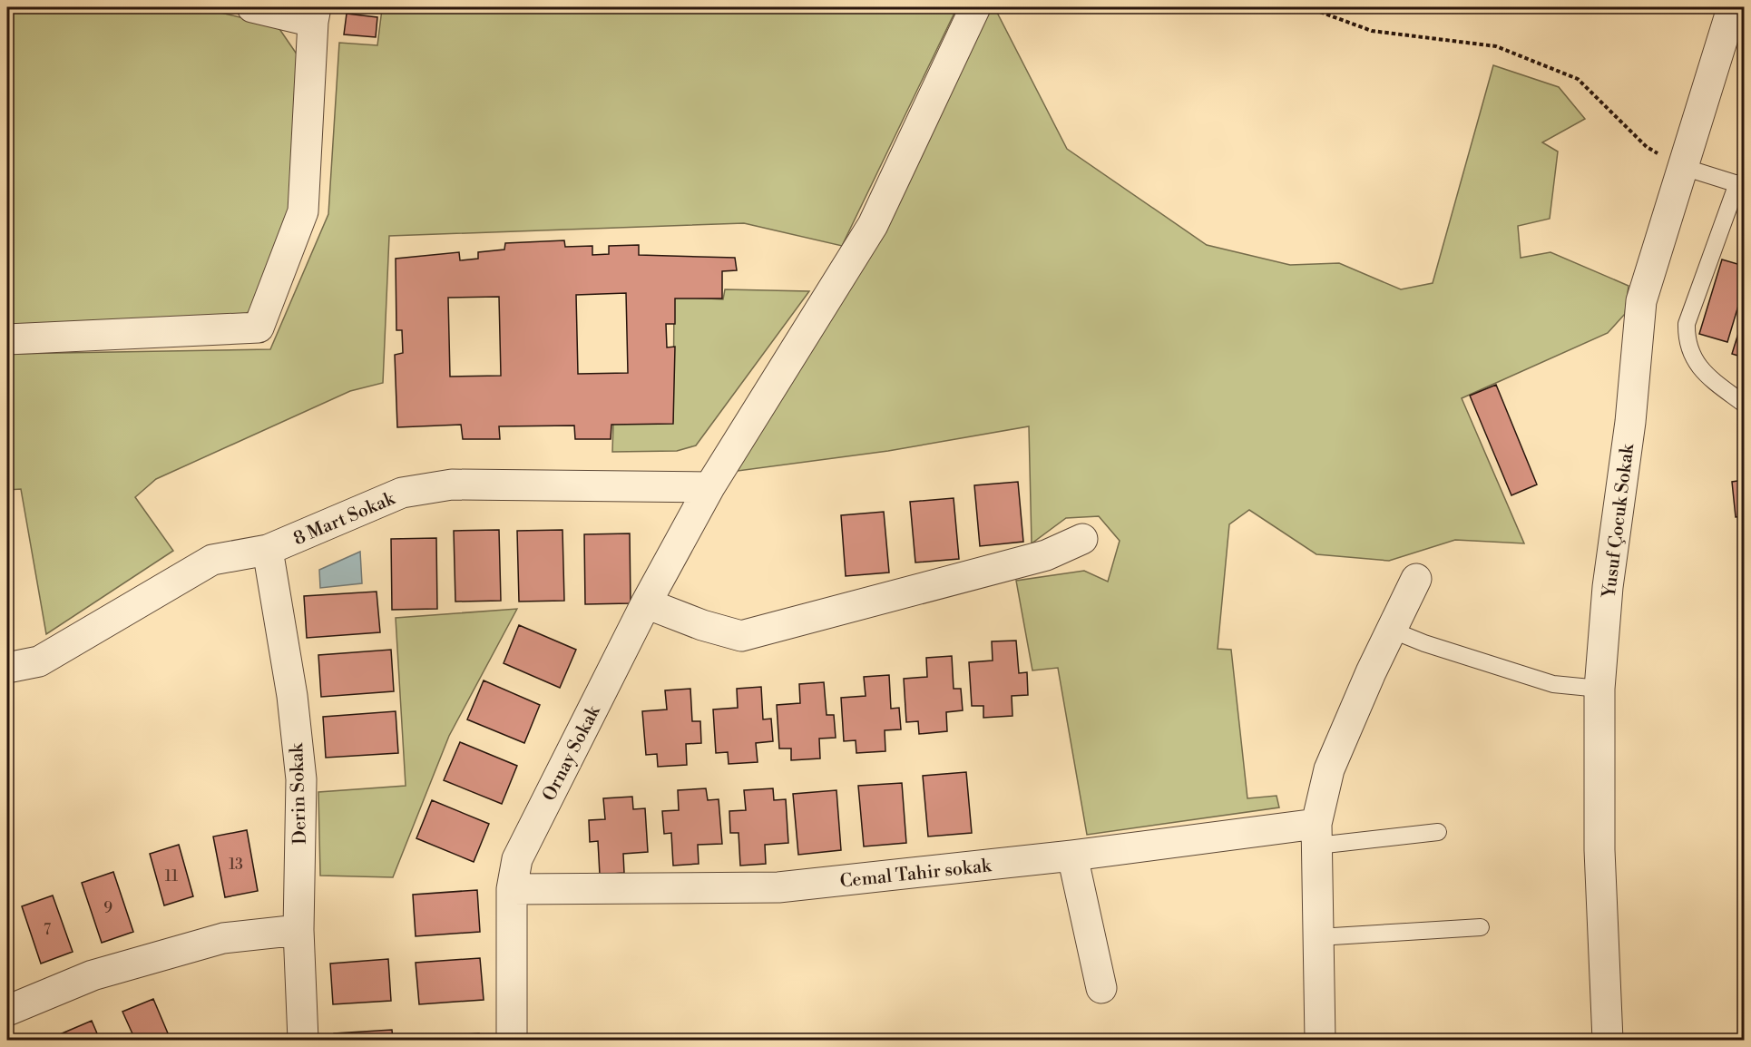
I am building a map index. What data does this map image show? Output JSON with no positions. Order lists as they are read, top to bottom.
{
  "streets": {
    "street": [
      "8 Mart Sokak",
      "Yusuf Çocuk Sokak",
      "Ornay Sokak",
      "Derin Sokak",
      "Cemal Tahir sokak"
    ]
  },
  "crossings": [
    ["8 Mart Sokak", "Ornay Sokak"],
    ["8 Mart Sokak", "Derin Sokak"],
    ["Ornay Sokak", "Cemal Tahir sokak"]
  ],
  "house_numbers": [
    "13",
    "11",
    "9",
    "7"
  ]
}
